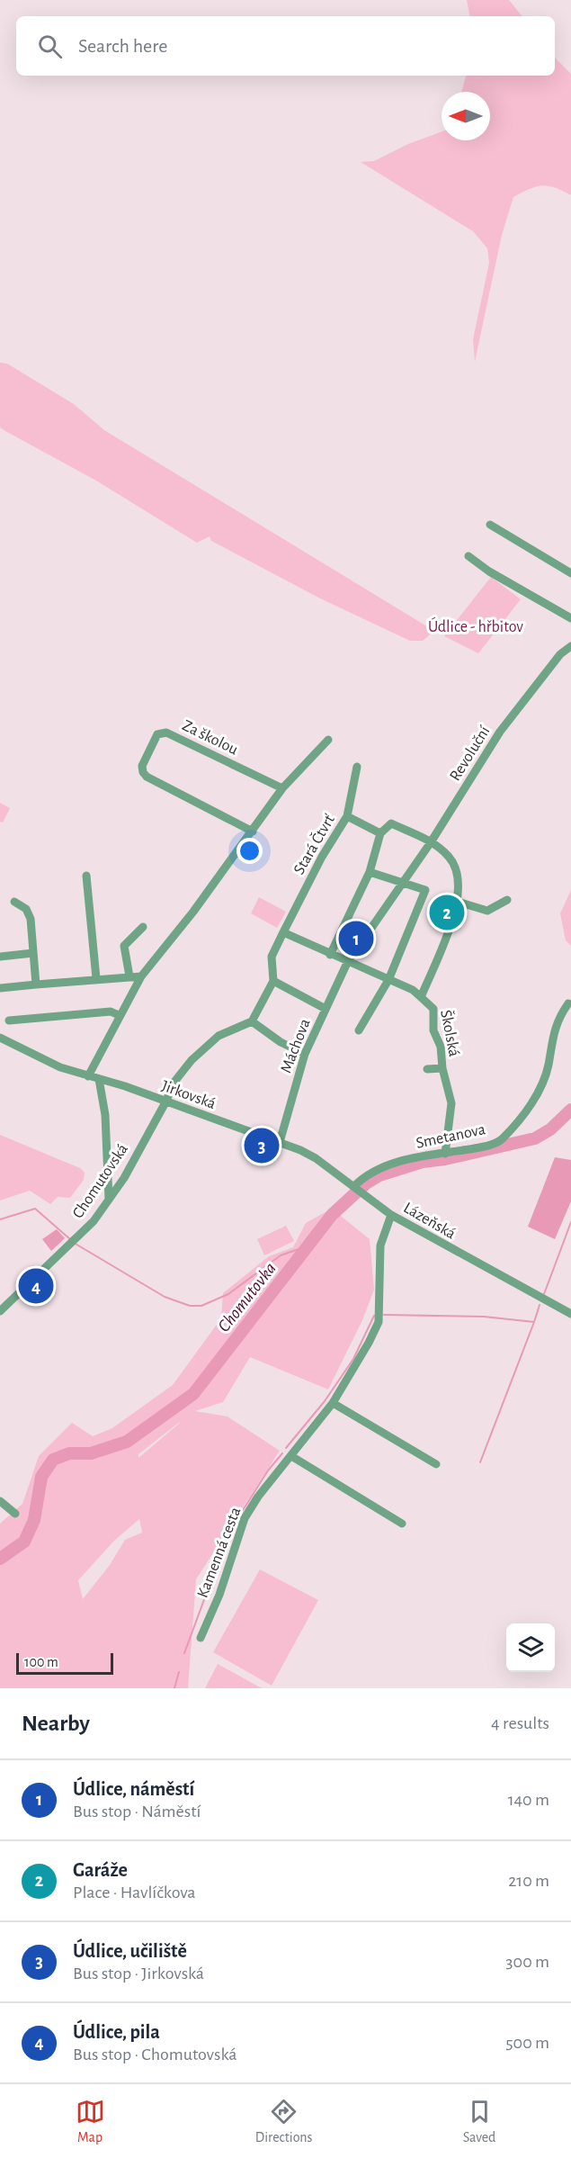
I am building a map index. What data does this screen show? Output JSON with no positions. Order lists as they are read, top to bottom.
{
  "streets": {
    "street": [
      "Za školou",
      "Revoluční",
      "Stará Čtvrť",
      "Školská",
      "Máchova",
      "Jirkovská",
      "Smetanova",
      "Chomutovská",
      "Lázeňská",
      "Kamenná cesta"
    ]
  },
  "crossings": [
    ["Revoluční", "Máchova"],
    ["Školská", "Máchova"],
    ["Máchova", "Jirkovská"],
    ["Máchova", "Lázeňská"],
    ["Jirkovská", "Chomutovská"],
    ["Jirkovská", "Lázeňská"],
    ["Smetanova", "Lázeňská"],
    ["Lázeňská", "Kamenná cesta"]
  ],
  "water": ["Chomutovka"],
  "parks": ["Údlice - hřbitov"],
  "scale_bar": "100 m",
  "north": "left",
  "page": {
    "search": "Search here",
    "pins": [
      "2",
      "1",
      "3",
      "4"
    ],
    "scale": "100 m",
    "heading": ["Nearby", "4 results"],
    "list": [
      {
        "mark": "1",
        "name": "Údlice, náměstí",
        "note": "Bus stop · Náměstí",
        "value": "140 m"
      },
      {
        "mark": "2",
        "name": "Garáže",
        "note": "Place · Havlíčkova",
        "value": "210 m"
      },
      {
        "mark": "3",
        "name": "Údlice, učiliště",
        "note": "Bus stop · Jirkovská",
        "value": "300 m"
      },
      {
        "mark": "4",
        "name": "Údlice, pila",
        "note": "Bus stop · Chomutovská",
        "value": "500 m"
      }
    ],
    "nav": ["Map", "Directions", "Saved"]
  }
}
